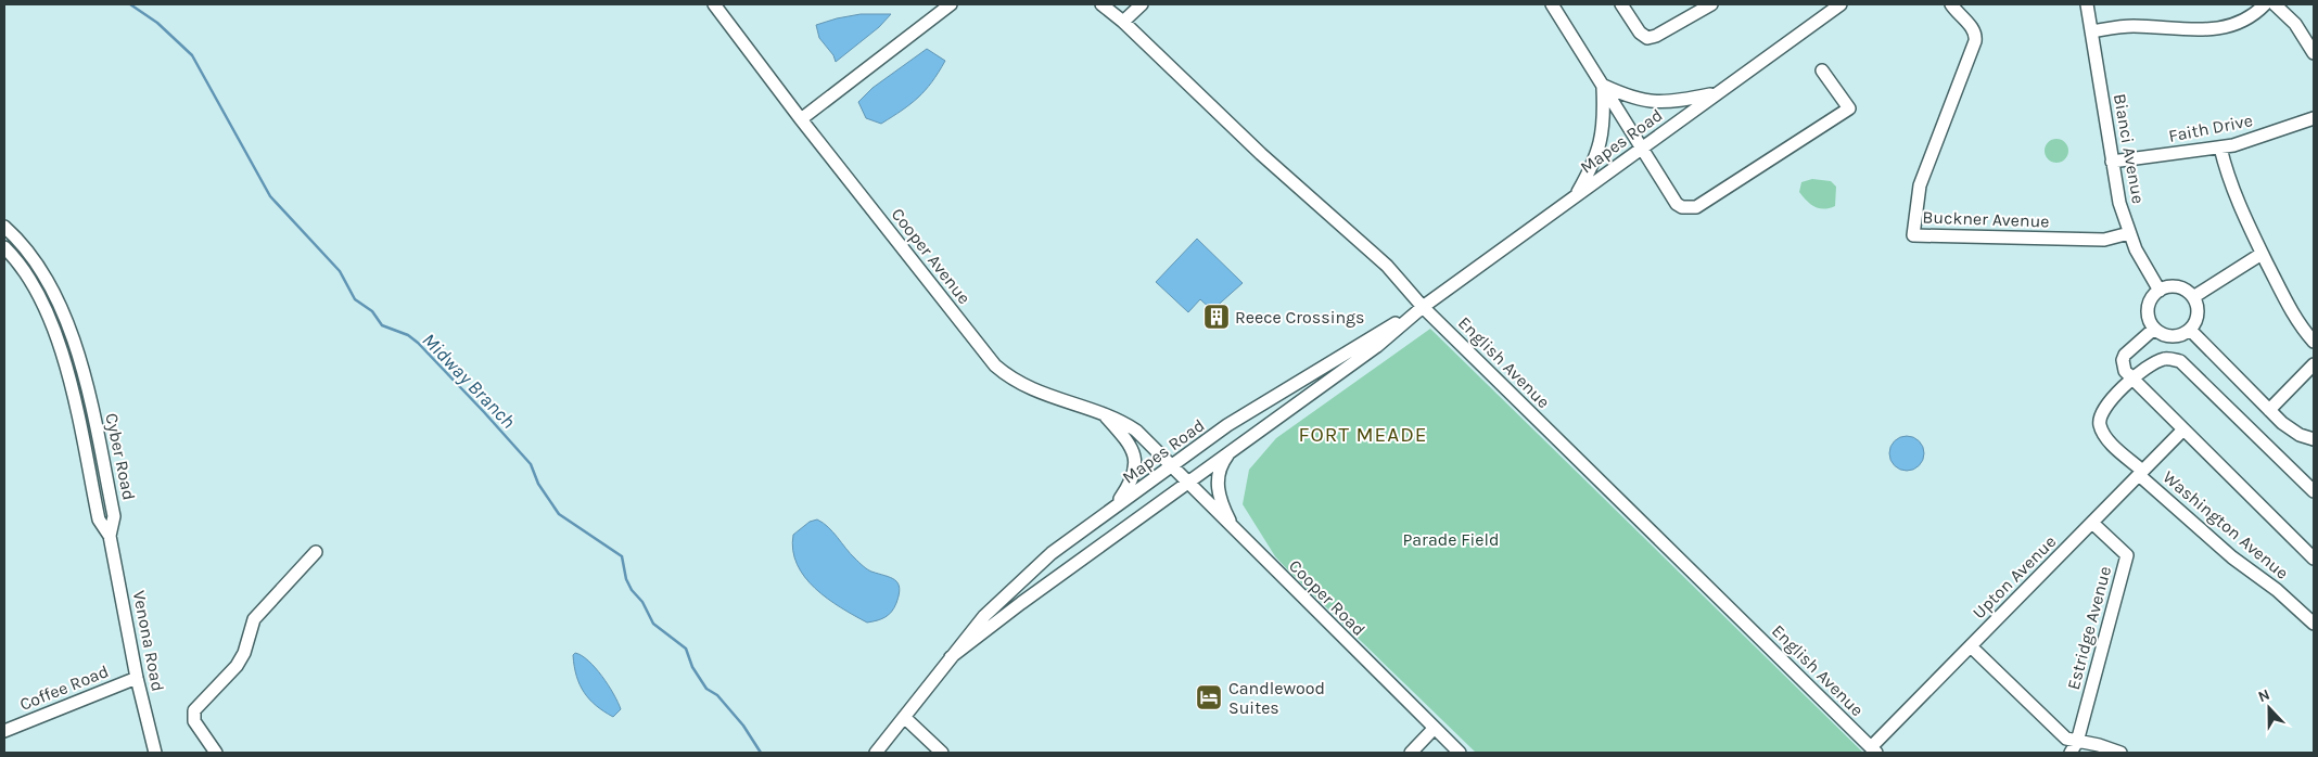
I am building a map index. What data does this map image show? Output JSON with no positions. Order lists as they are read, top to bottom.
{
  "streets": {
    "street": [
      "Faith Drive",
      "Mapes Road",
      "Bianci Avenue",
      "Buckner Avenue",
      "Cooper Avenue",
      "English Avenue",
      "Cyber Road",
      "Washington Avenue",
      "Upton Avenue",
      "Cooper Road",
      "Estridge Avenue",
      "Venona Road",
      "Coffee Road"
    ]
  },
  "crossings": [
    ["Faith Drive", "Bianci Avenue"],
    ["Mapes Road", "Cooper Avenue"],
    ["Mapes Road", "English Avenue"],
    ["Mapes Road", "Cooper Road"],
    ["Bianci Avenue", "Buckner Avenue"],
    ["Cooper Avenue", "Cooper Road"],
    ["English Avenue", "Upton Avenue"],
    ["Cyber Road", "Venona Road"],
    ["Washington Avenue", "Upton Avenue"],
    ["Upton Avenue", "Estridge Avenue"],
    ["Venona Road", "Coffee Road"]
  ],
  "districts": ["FORT MEADE"],
  "water": ["Midway Branch"],
  "parks": ["Parade Field"],
  "places": {
    "building": ["Reece Crossings"],
    "hotel": ["Candlewood Suites"]
  },
  "north": "top"
}
